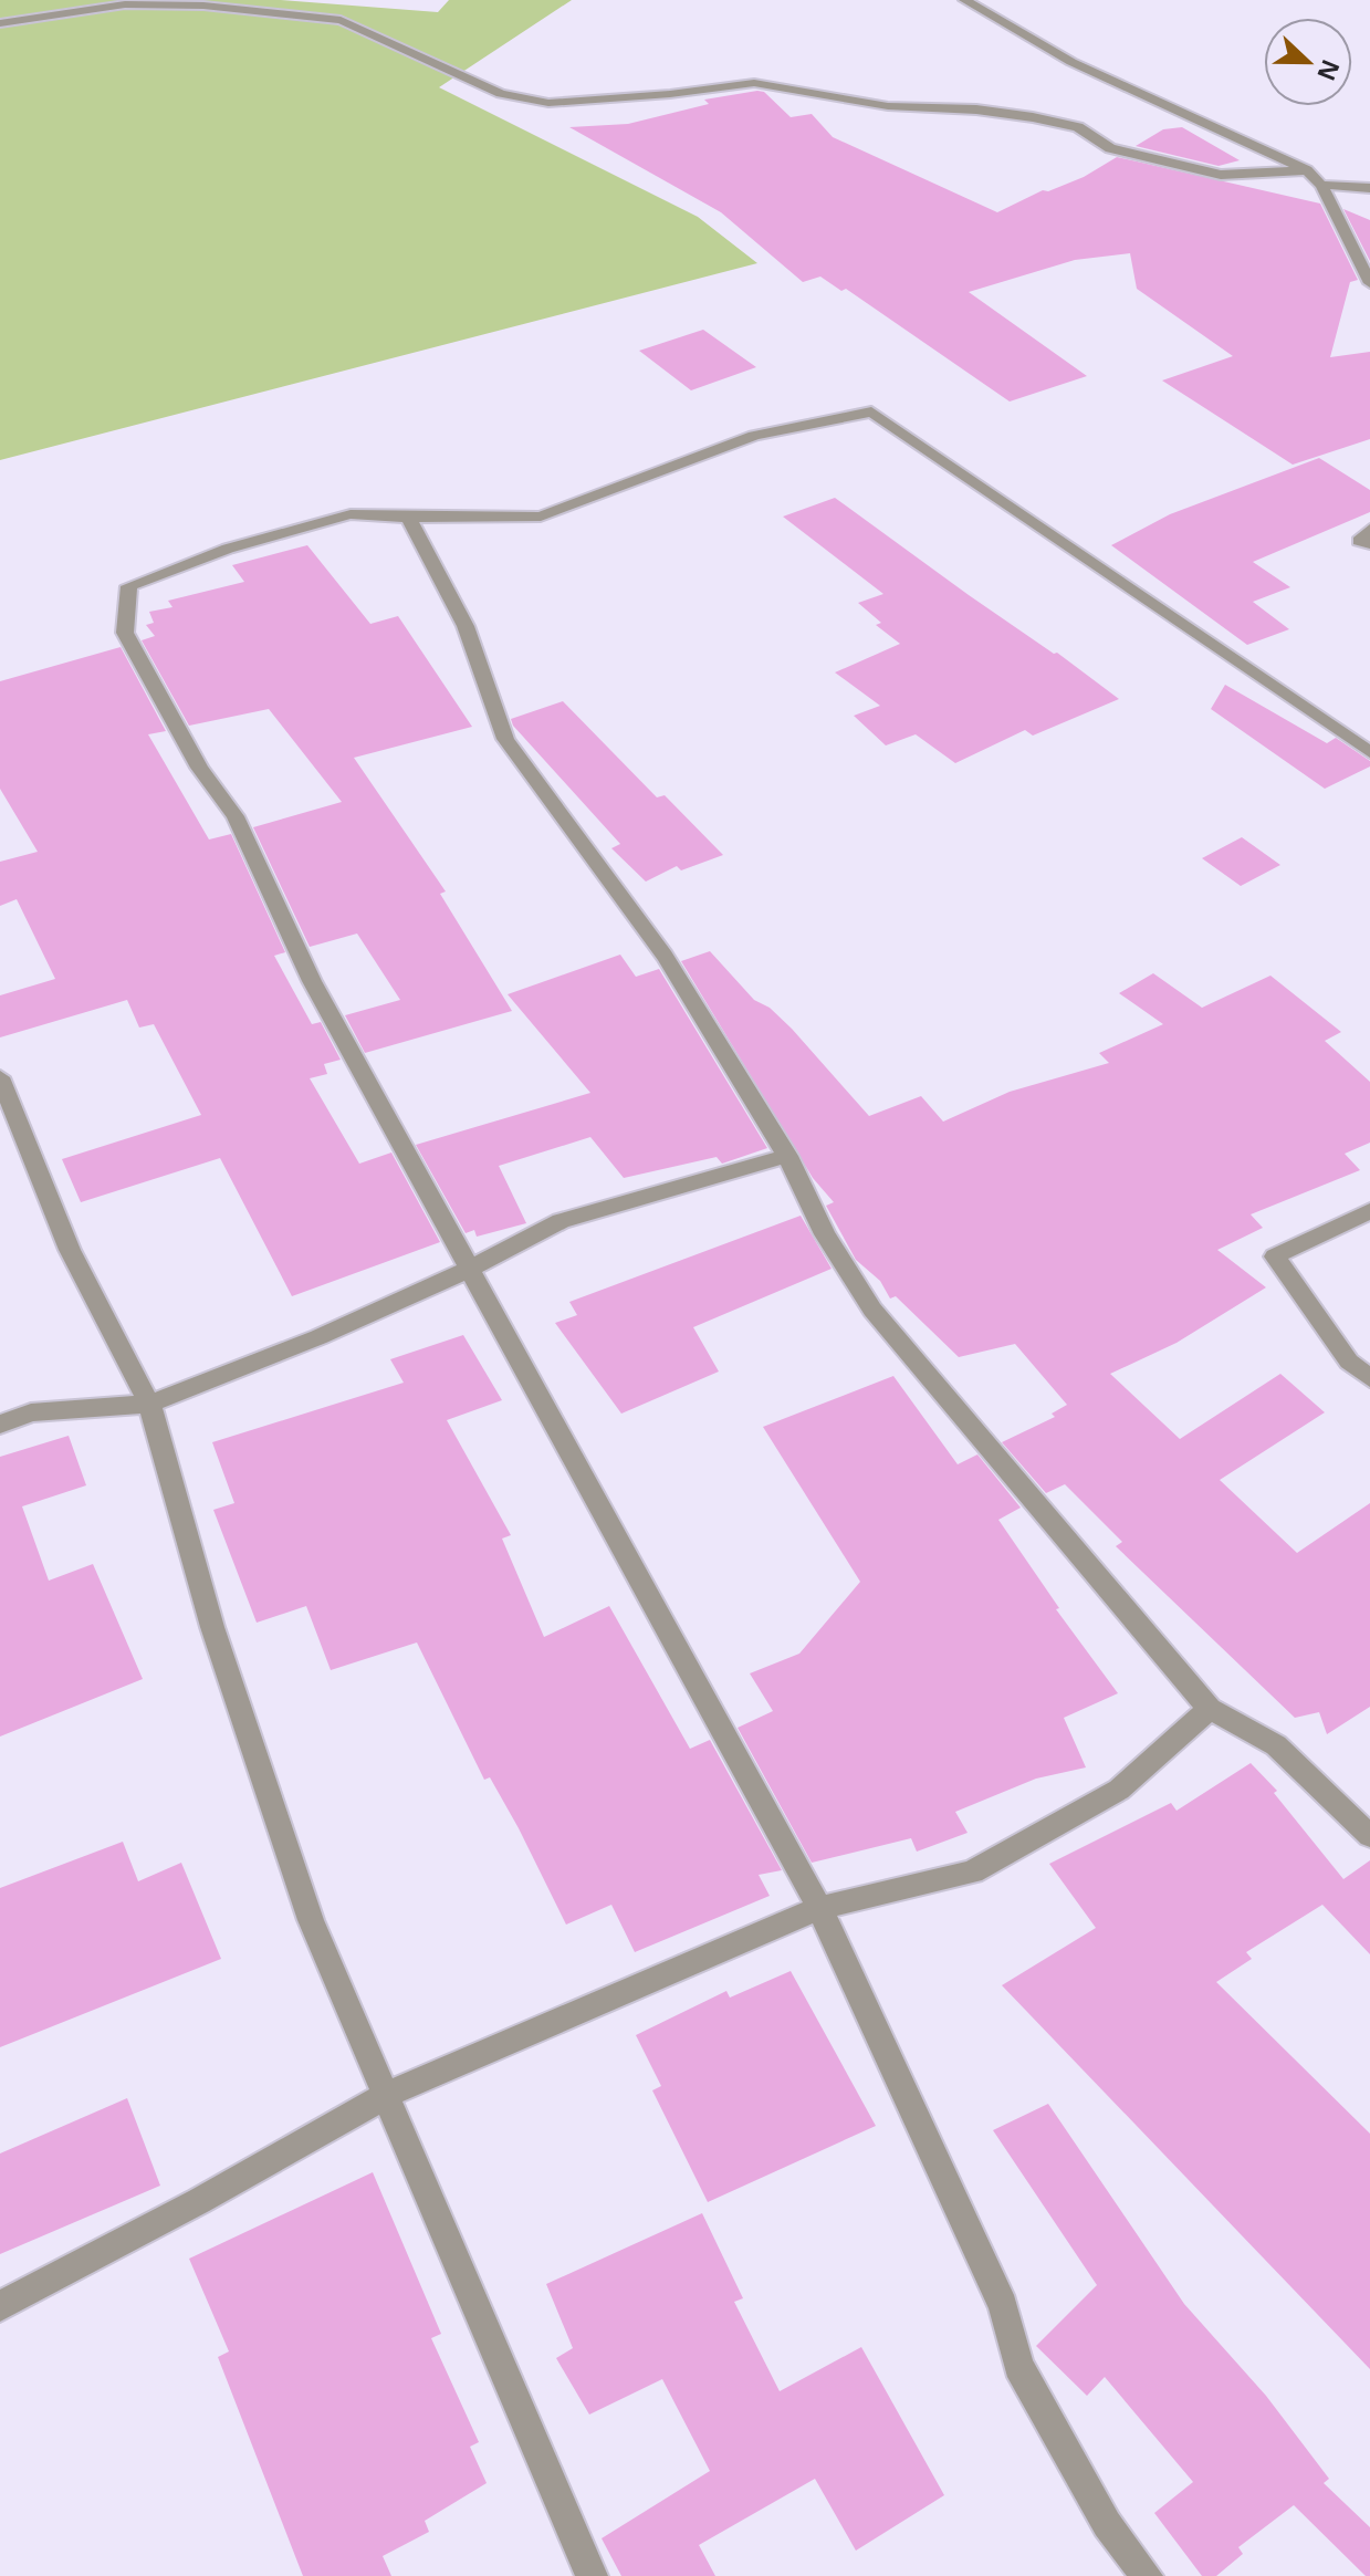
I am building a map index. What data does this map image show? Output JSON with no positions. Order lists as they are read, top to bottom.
{
  "north": "right"
}
